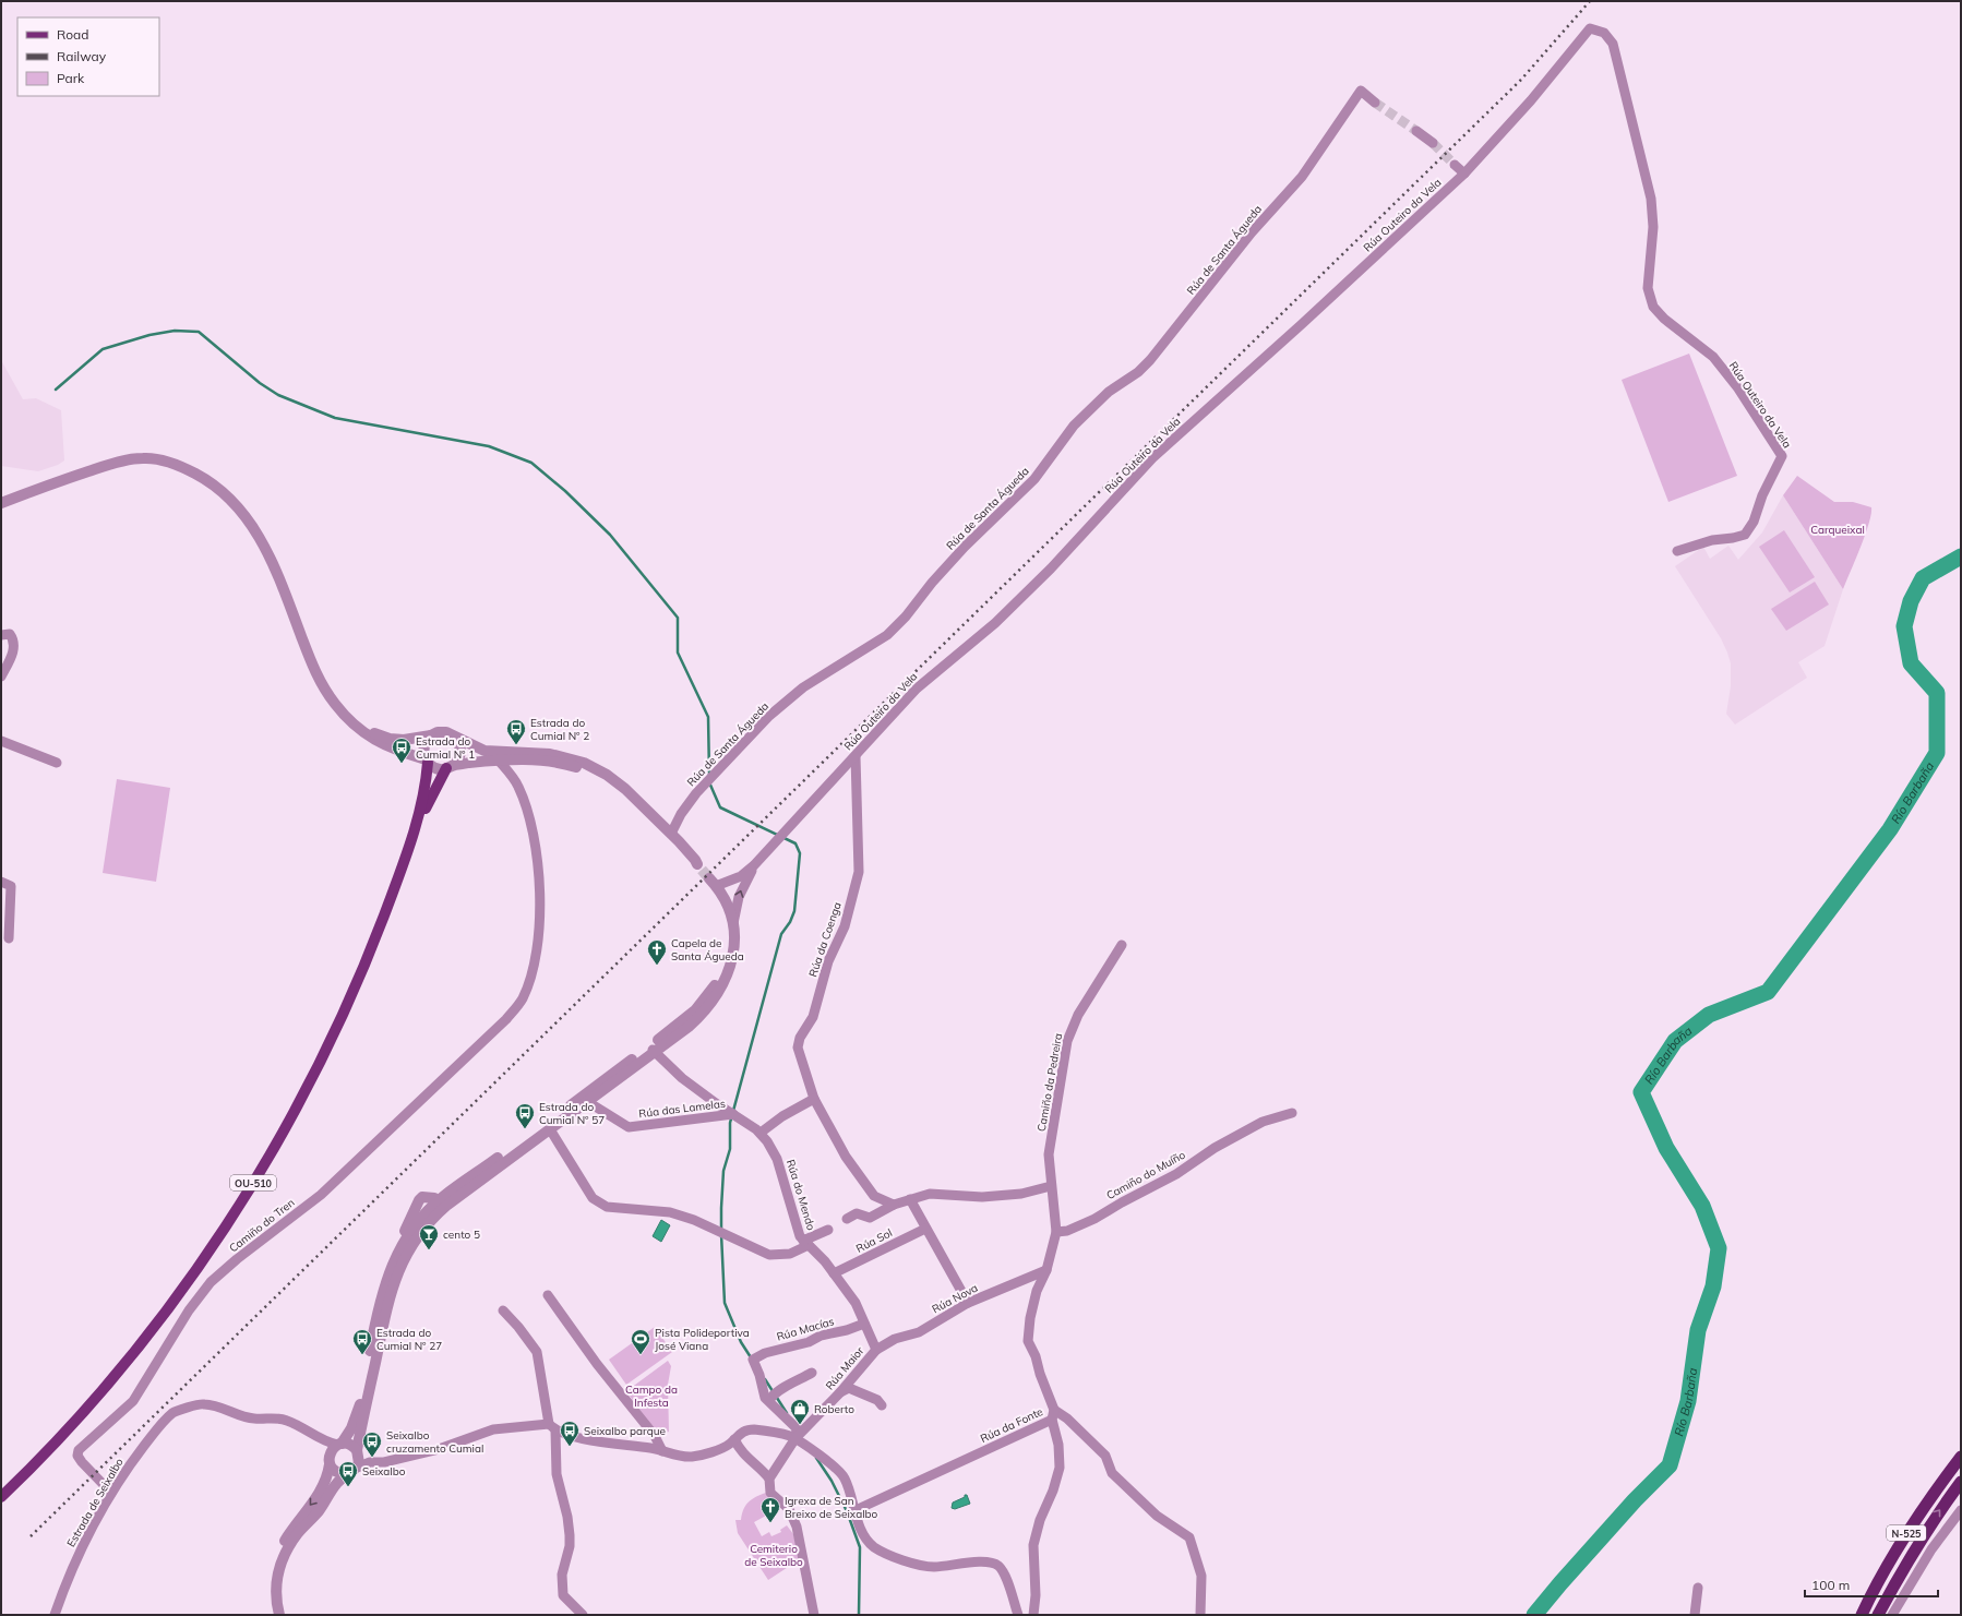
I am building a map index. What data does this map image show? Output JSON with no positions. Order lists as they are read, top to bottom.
{
  "streets": {
    "highway": ["N-525"],
    "main road": ["OU-510"],
    "street": [
      "Rúa Outeiro da Vela",
      "Rúa de Santa Águeda",
      "Rúa da Coenga",
      "Camiño da Pedreira",
      "Rúa das Lamelas",
      "Camiño do Muíño",
      "Rúa do Mendo",
      "Camiño do Tren",
      "Rúa Sol",
      "Rúa Nova",
      "Rúa Macías",
      "Rúa Maior",
      "Rúa da Fonte",
      "Estrada de Seixalbo"
    ]
  },
  "crossings": [
    ["Rúa Outeiro da Vela", "Rúa da Coenga"],
    ["Camiño da Pedreira", "Rúa da Fonte"],
    ["Camiño do Muíño", "Rúa da Fonte"],
    ["Rúa do Mendo", "Rúa Sol"],
    ["Rúa do Mendo", "Rúa Nova"],
    ["Rúa do Mendo", "Rúa Macías"],
    ["Rúa do Mendo", "Rúa Maior"],
    ["Camiño do Tren", "Estrada de Seixalbo"],
    ["Rúa Nova", "Rúa Maior"],
    ["Rúa Nova", "Rúa da Fonte"]
  ],
  "water": ["Río Barbaña"],
  "parks": ["Carqueixal", "Campo da Infesta", "Cemiterio de Seixalbo"],
  "places": {
    "bus stop": [
      "Estrada do Cumial Nº 2",
      "Estrada do Cumial Nº 1",
      "Estrada do Cumial Nº 57",
      "Estrada do Cumial Nº 27",
      "Seixalbo parque",
      "Seixalbo cruzamento Cumial",
      "Seixalbo"
    ],
    "church": ["Capela de Santa Águeda", "Igrexa de San Breixo de Seixalbo"],
    "bar": ["cento 5"],
    "sports": ["Pista Polideportiva José Viana"],
    "shop": ["Roberto"]
  },
  "legend": ["Road", "Railway", "Park"],
  "scale_bar": "100 m"
}
